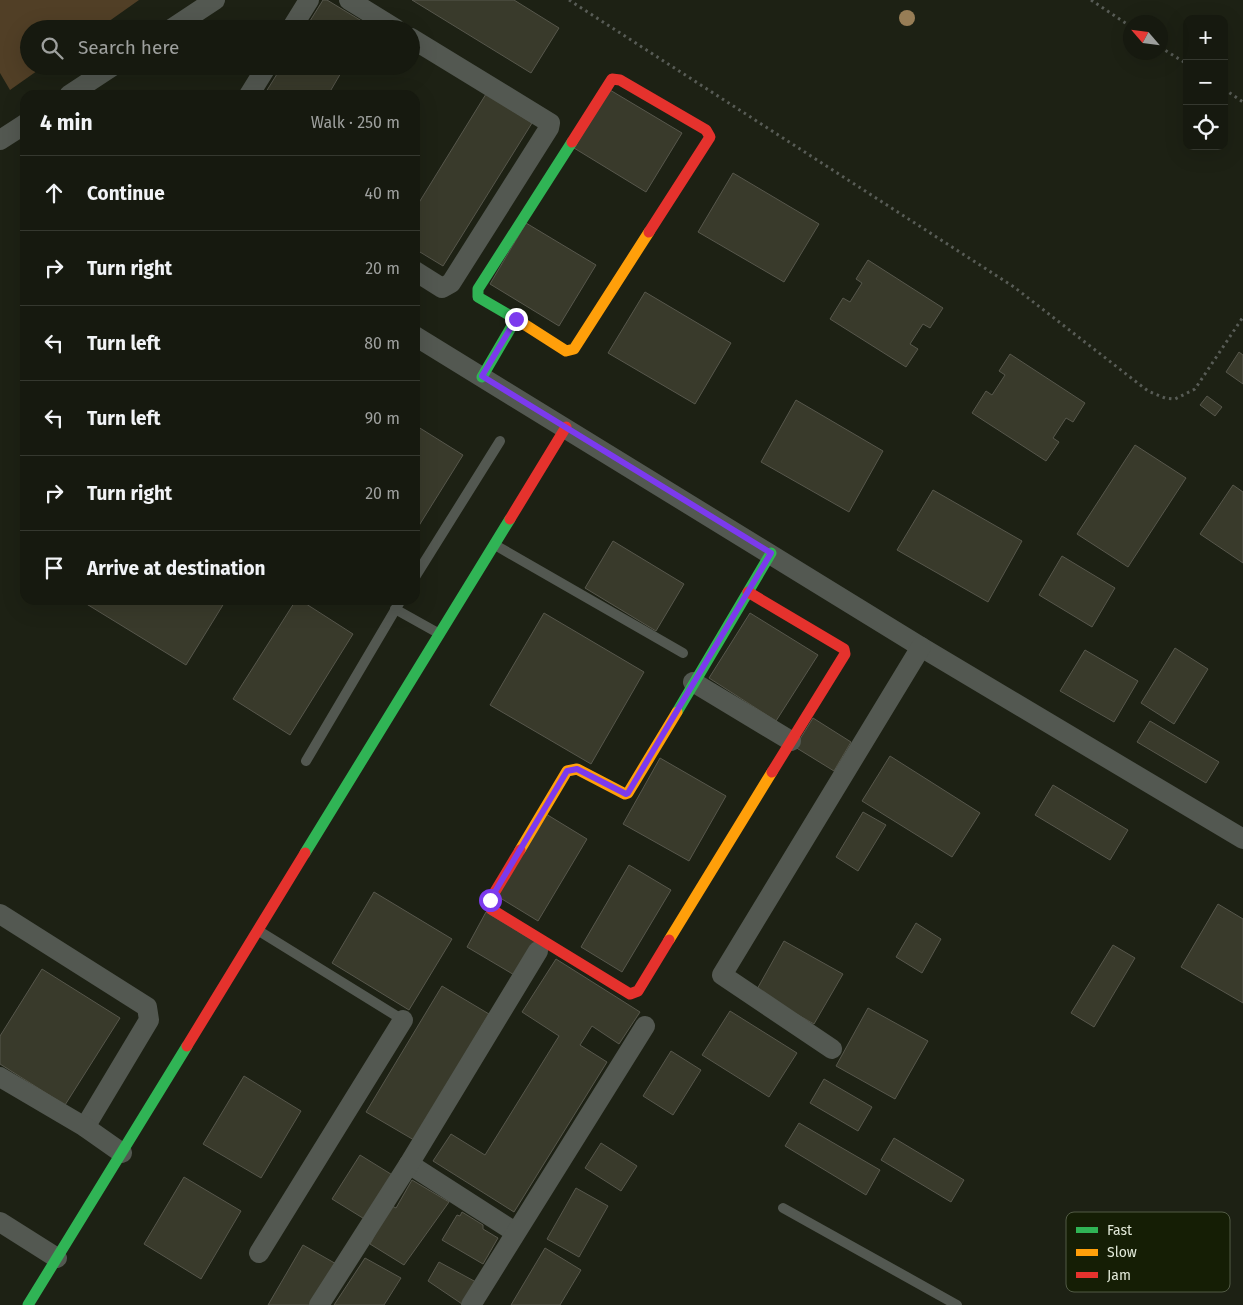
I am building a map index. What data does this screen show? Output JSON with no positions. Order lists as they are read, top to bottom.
{
  "legend": ["Fast", "Slow", "Jam"],
  "north": "top left",
  "page": {
    "map_buttons": ["+", "−"],
    "search": "Search here",
    "heading": ["4 min", "Walk · 250 m"],
    "list": [
      ["Continue", "40 m"],
      ["Turn right", "20 m"],
      ["Turn left", "80 m"],
      ["Turn left", "90 m"],
      ["Turn right", "20 m"],
      "Arrive at destination"
    ]
  }
}
